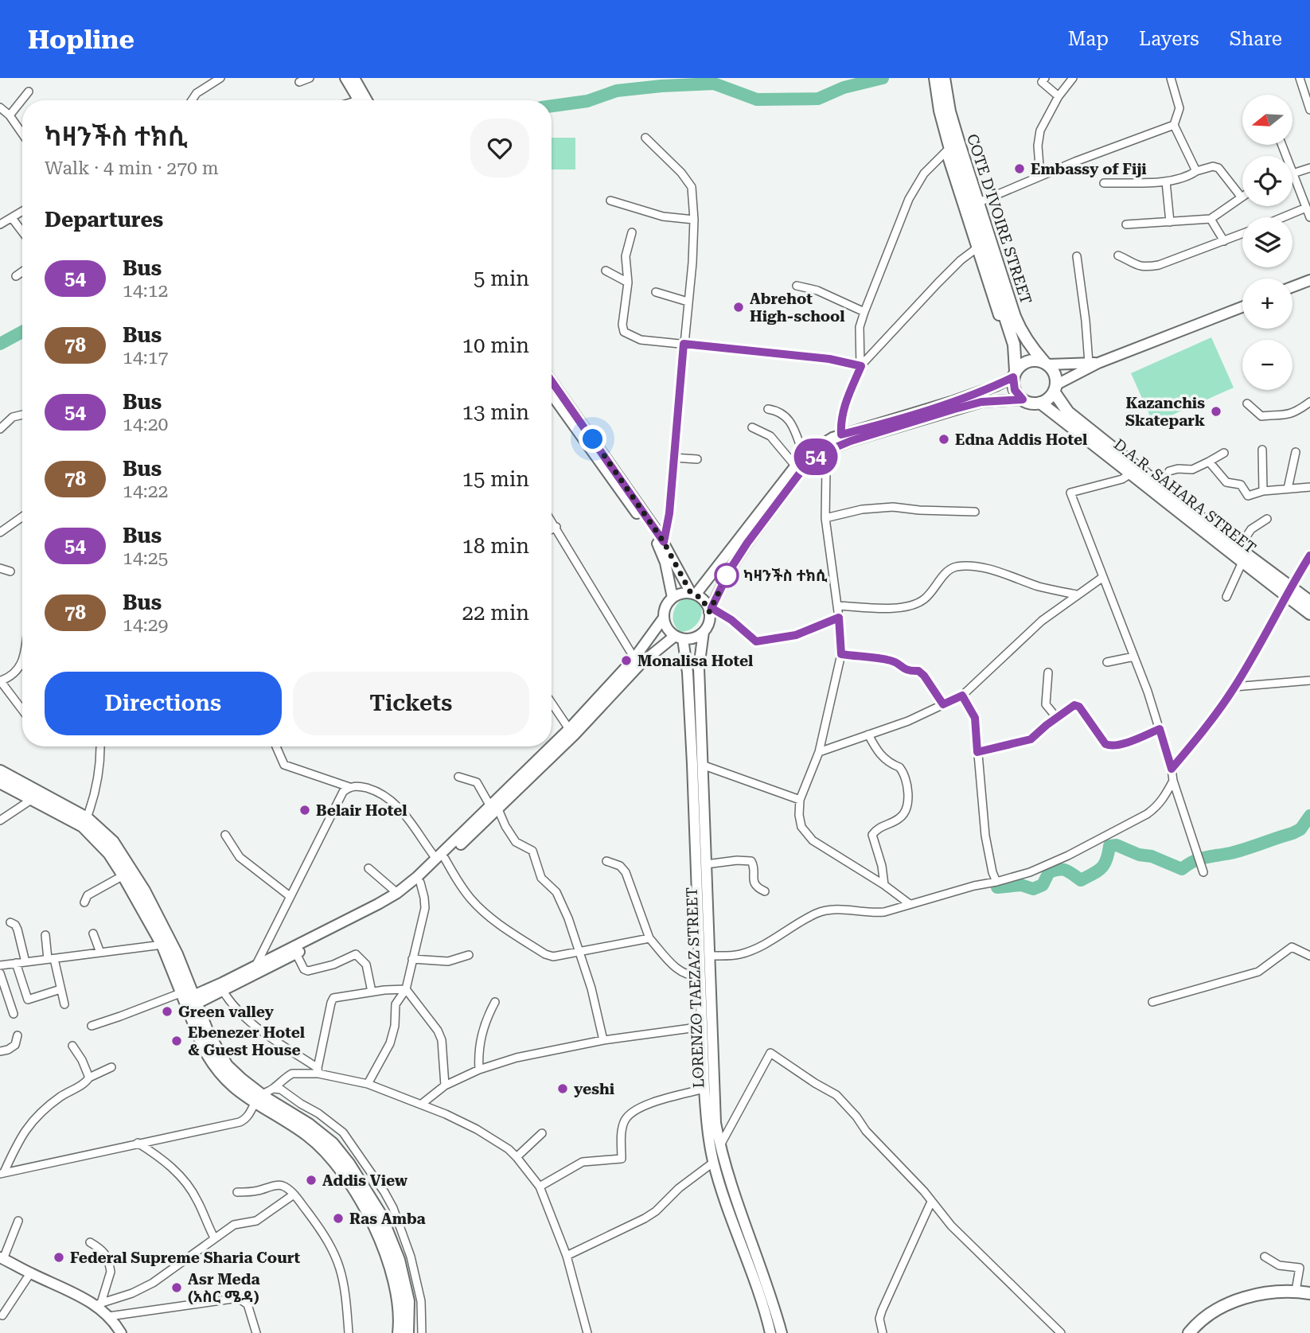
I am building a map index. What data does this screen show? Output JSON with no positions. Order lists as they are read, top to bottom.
{
  "streets": {
    "main road": ["COTE D'IVOIRE STREET", "D.A.R. SAHARA STREET", "LORENZO TAEZAZ STREET"]
  },
  "crossings": [
    ["COTE D'IVOIRE STREET", "D.A.R. SAHARA STREET"]
  ],
  "places": [
    "Embassy of Fiji",
    "Abrehot High-school",
    "Kazanchis Skatepark",
    "Edna Addis Hotel",
    "ካዛንችስ ተክሲ",
    "Monalisa Hotel",
    "Belair Hotel",
    "Green valley",
    "Ebenezer Hotel & Guest House",
    "yeshi",
    "Addis View",
    "Ras Amba",
    "Federal Supreme Sharia Court",
    "Asr Meda (አስር ሜዳ)"
  ],
  "lines": ["bus line 54"],
  "north": "left",
  "page": {
    "header": "Hopline",
    "nav": ["Map", "Layers", "Share"],
    "on_map": "54",
    "map_buttons": ["+", "−"],
    "heading": [
      ["ካዛንችስ ተክሲ", "Walk · 4 min · 270 m"],
      "Departures"
    ],
    "list": [
      {
        "mark": "54",
        "name": "Bus",
        "note": "14:12",
        "value": "5 min"
      },
      {
        "mark": "78",
        "name": "Bus",
        "note": "14:17",
        "value": "10 min"
      },
      {
        "mark": "54",
        "name": "Bus",
        "note": "14:20",
        "value": "13 min"
      },
      {
        "mark": "78",
        "name": "Bus",
        "note": "14:22",
        "value": "15 min"
      },
      {
        "mark": "54",
        "name": "Bus",
        "note": "14:25",
        "value": "18 min"
      },
      {
        "mark": "78",
        "name": "Bus",
        "note": "14:29",
        "value": "22 min"
      }
    ],
    "buttons": ["Directions", "Tickets"]
  }
}
